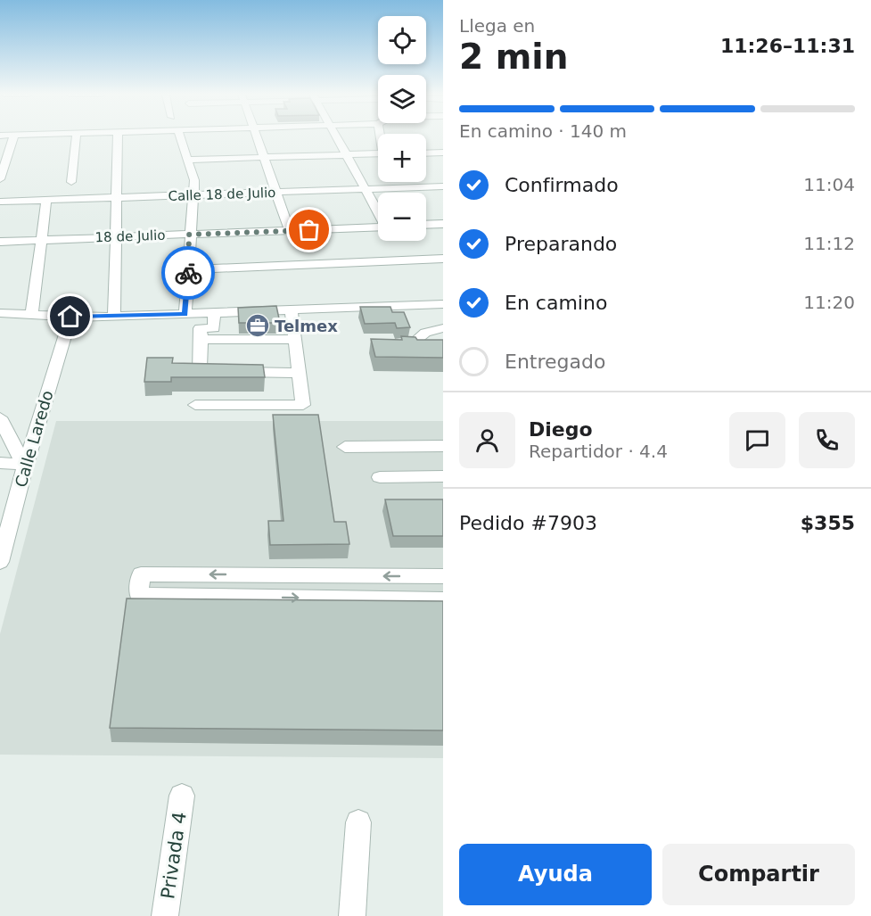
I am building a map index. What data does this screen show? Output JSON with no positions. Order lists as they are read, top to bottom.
{
  "streets": {
    "street": [
      "Calle 18 de Julio",
      "18 de Julio",
      "Calle Laredo",
      "Privada 4"
    ]
  },
  "places": {
    "office": ["Telmex"]
  },
  "page": {
    "heading": ["2 min", "Llega en", "11:26–11:31"],
    "panel": [
      "Diego",
      "Repartidor · 4.4",
      "Pedido #7903",
      "$355"
    ],
    "map_buttons": ["+", "−"],
    "bar": "En camino · 140 m",
    "list": [
      ["Confirmado", "11:04"],
      ["Preparando", "11:12"],
      ["En camino", "11:20"],
      "Entregado"
    ],
    "buttons": ["Ayuda", "Compartir"]
  }
}
